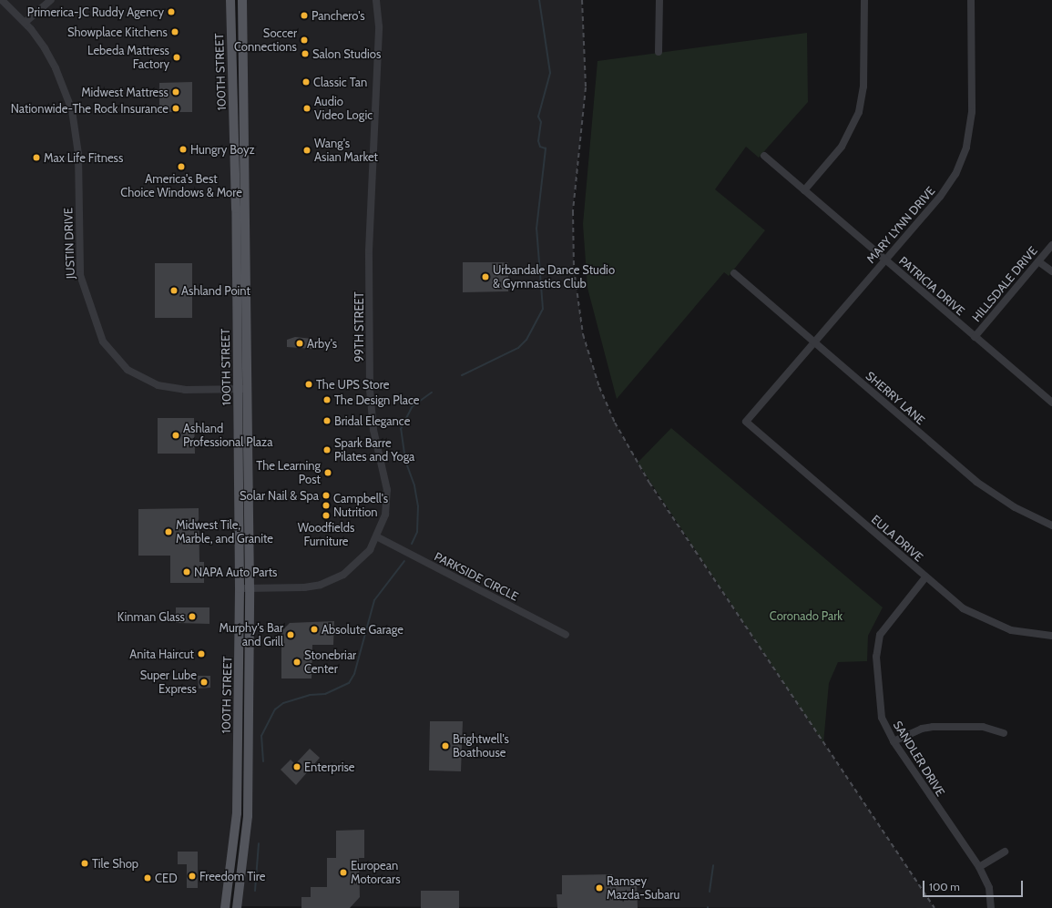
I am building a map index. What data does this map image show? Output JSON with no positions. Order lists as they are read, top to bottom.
{
  "streets": {
    "main road": ["100TH STREET"],
    "street": [
      "MARY LYNN DRIVE",
      "JUSTIN DRIVE",
      "HILLSDALE DRIVE",
      "PATRICIA DRIVE",
      "99TH STREET",
      "SHERRY LANE",
      "EULA DRIVE",
      "PARKSIDE CIRCLE",
      "SANDLER DRIVE"
    ]
  },
  "crossings": [
    ["100TH STREET", "JUSTIN DRIVE"],
    ["100TH STREET", "99TH STREET"],
    ["MARY LYNN DRIVE", "PATRICIA DRIVE"],
    ["MARY LYNN DRIVE", "SHERRY LANE"],
    ["MARY LYNN DRIVE", "EULA DRIVE"],
    ["HILLSDALE DRIVE", "PATRICIA DRIVE"],
    ["99TH STREET", "PARKSIDE CIRCLE"],
    ["EULA DRIVE", "SANDLER DRIVE"]
  ],
  "parks": ["Coronado Park"],
  "places": [
    "Primerica-JC Ruddy Agency",
    "Panchero's",
    "Showplace Kitchens",
    "Soccer Connections",
    "Salon Studios",
    "Lebeda Mattress Factory",
    "Classic Tan",
    "Midwest Mattress",
    "Nationwide-The Rock Insurance",
    "Audio Video Logic",
    "Hungry Boyz",
    "Wang's Asian Market",
    "Max Life Fitness",
    "America's Best Choice Windows & More",
    "Urbandale Dance Studio & Gymnastics Club",
    "Ashland Point",
    "Arby's",
    "The UPS Store",
    "The Design Place",
    "Bridal Elegance",
    "Ashland Professional Plaza",
    "Spark Barre Pilates and Yoga",
    "The Learning Post",
    "Solar Nail & Spa",
    "Campbell's Nutrition",
    "Woodfields Furniture",
    "Midwest Tile, Marble, and Granite",
    "NAPA Auto Parts",
    "Kinman Glass",
    "Absolute Garage",
    "Murphy's Bar and Grill",
    "Anita Haircut",
    "Stonebriar Center",
    "Super Lube Express",
    "Brightwell's Boathouse",
    "Enterprise",
    "Tile Shop",
    "European Motorcars",
    "Freedom Tire",
    "CED",
    "Ramsey Mazda-Subaru"
  ],
  "scale_bar": "100 m"
}
